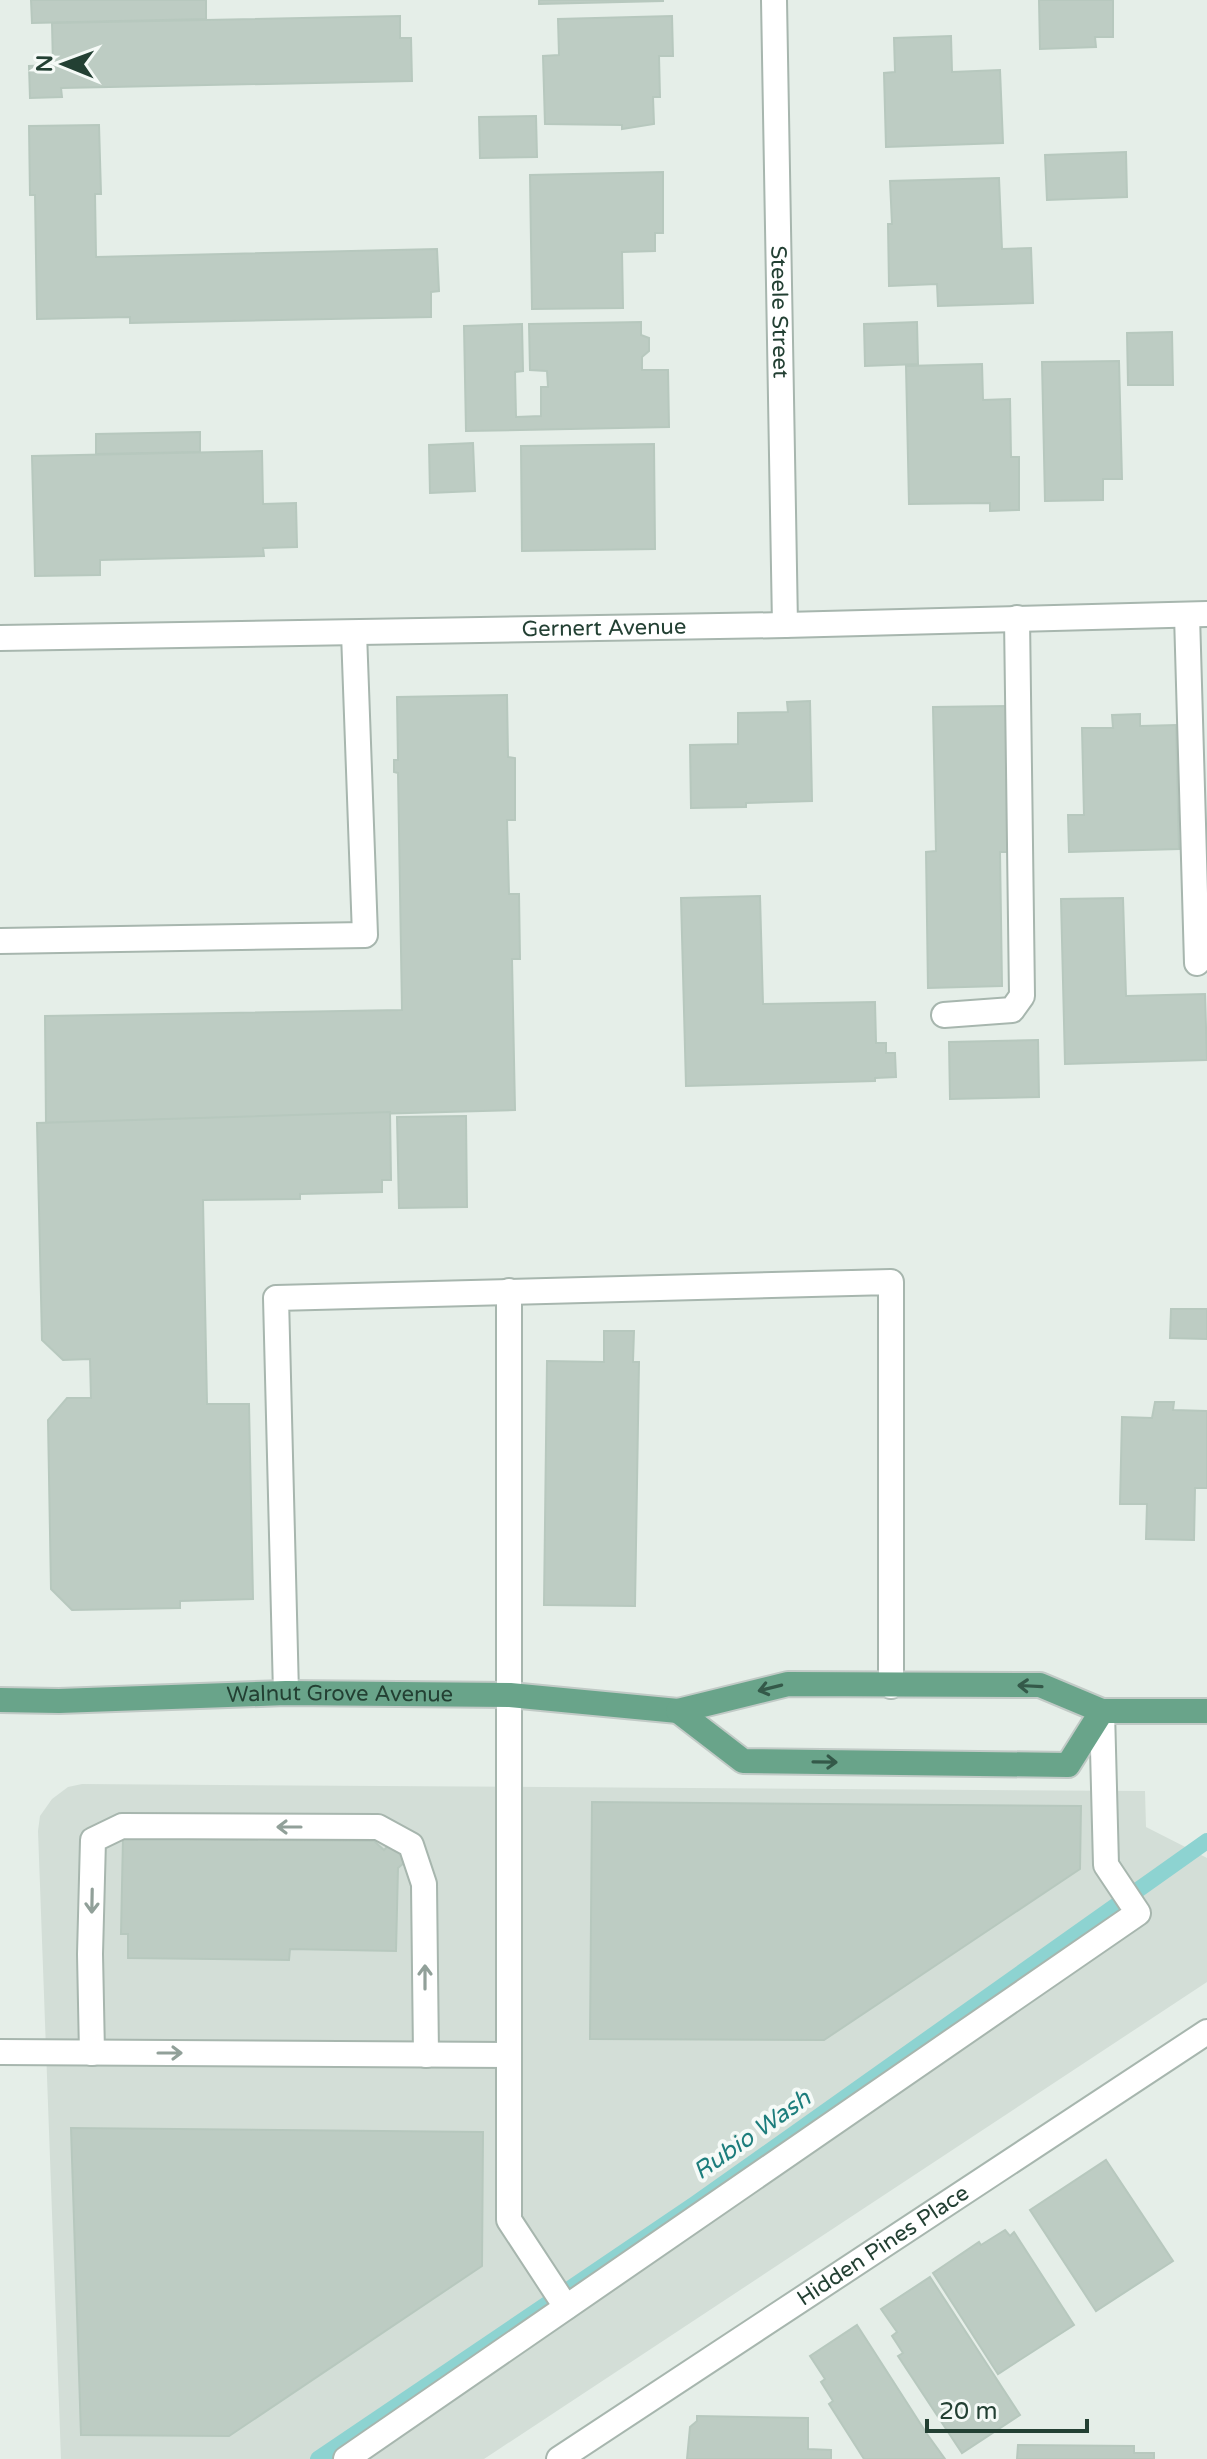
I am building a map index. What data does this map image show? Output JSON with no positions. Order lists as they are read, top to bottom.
{
  "streets": {
    "main road": ["Walnut Grove Avenue"],
    "street": ["Steele Street", "Gernert Avenue", "Hidden Pines Place"]
  },
  "crossings": [
    ["Steele Street", "Gernert Avenue"]
  ],
  "water": ["Rubio Wash"],
  "scale_bar": "20 m",
  "north": "left"
}
